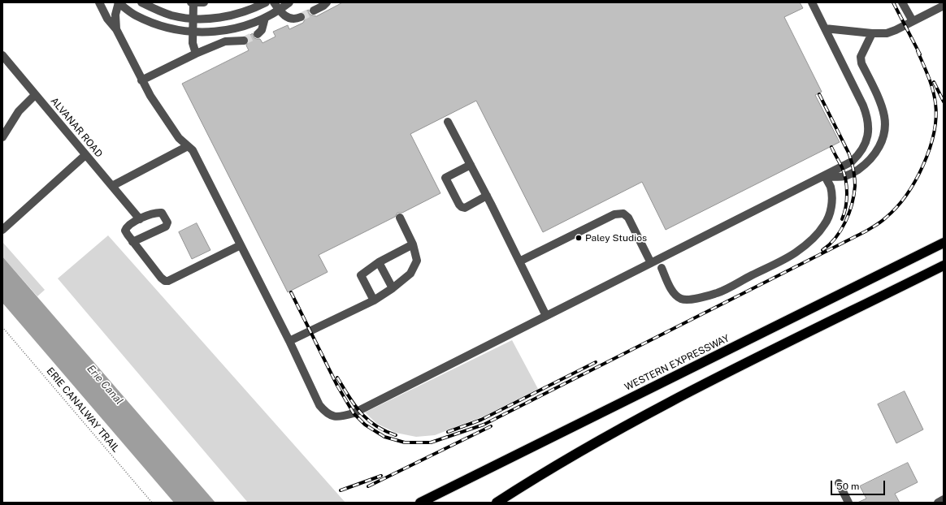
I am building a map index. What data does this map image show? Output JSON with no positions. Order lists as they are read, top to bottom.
{
  "streets": {
    "highway": ["WESTERN EXPRESSWAY"],
    "street": ["ALVANAR ROAD"],
    "path": ["ERIE CANALWAY TRAIL"]
  },
  "water": ["Erie Canal"],
  "places": ["Paley Studios"],
  "scale_bar": "50 m"
}
